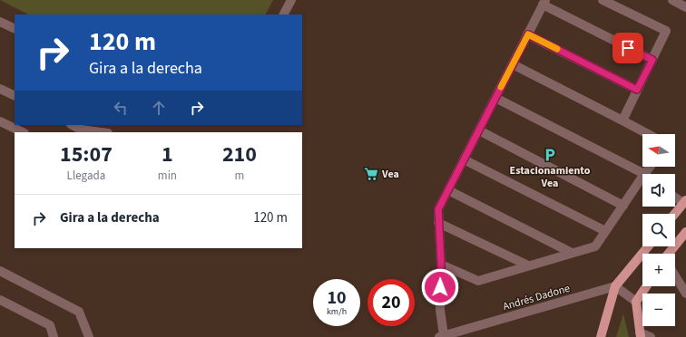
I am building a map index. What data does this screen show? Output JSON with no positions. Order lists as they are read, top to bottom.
{
  "streets": {
    "street": ["Andrés Dadone"]
  },
  "places": {
    "parking": ["Estacionamiento Vea"],
    "supermarket": ["Vea"]
  },
  "north": "left",
  "page": {
    "turn": ["120 m", "Gira a la derecha"],
    "eta": [
      "15:07",
      "Llegada",
      "1",
      "min",
      "210",
      "m"
    ],
    "map_buttons": ["+", "−"],
    "list": [
      {
        "name": "Gira a la derecha",
        "value": "120 m"
      }
    ],
    "speed": "10 km/h",
    "limit": "20"
  }
}
